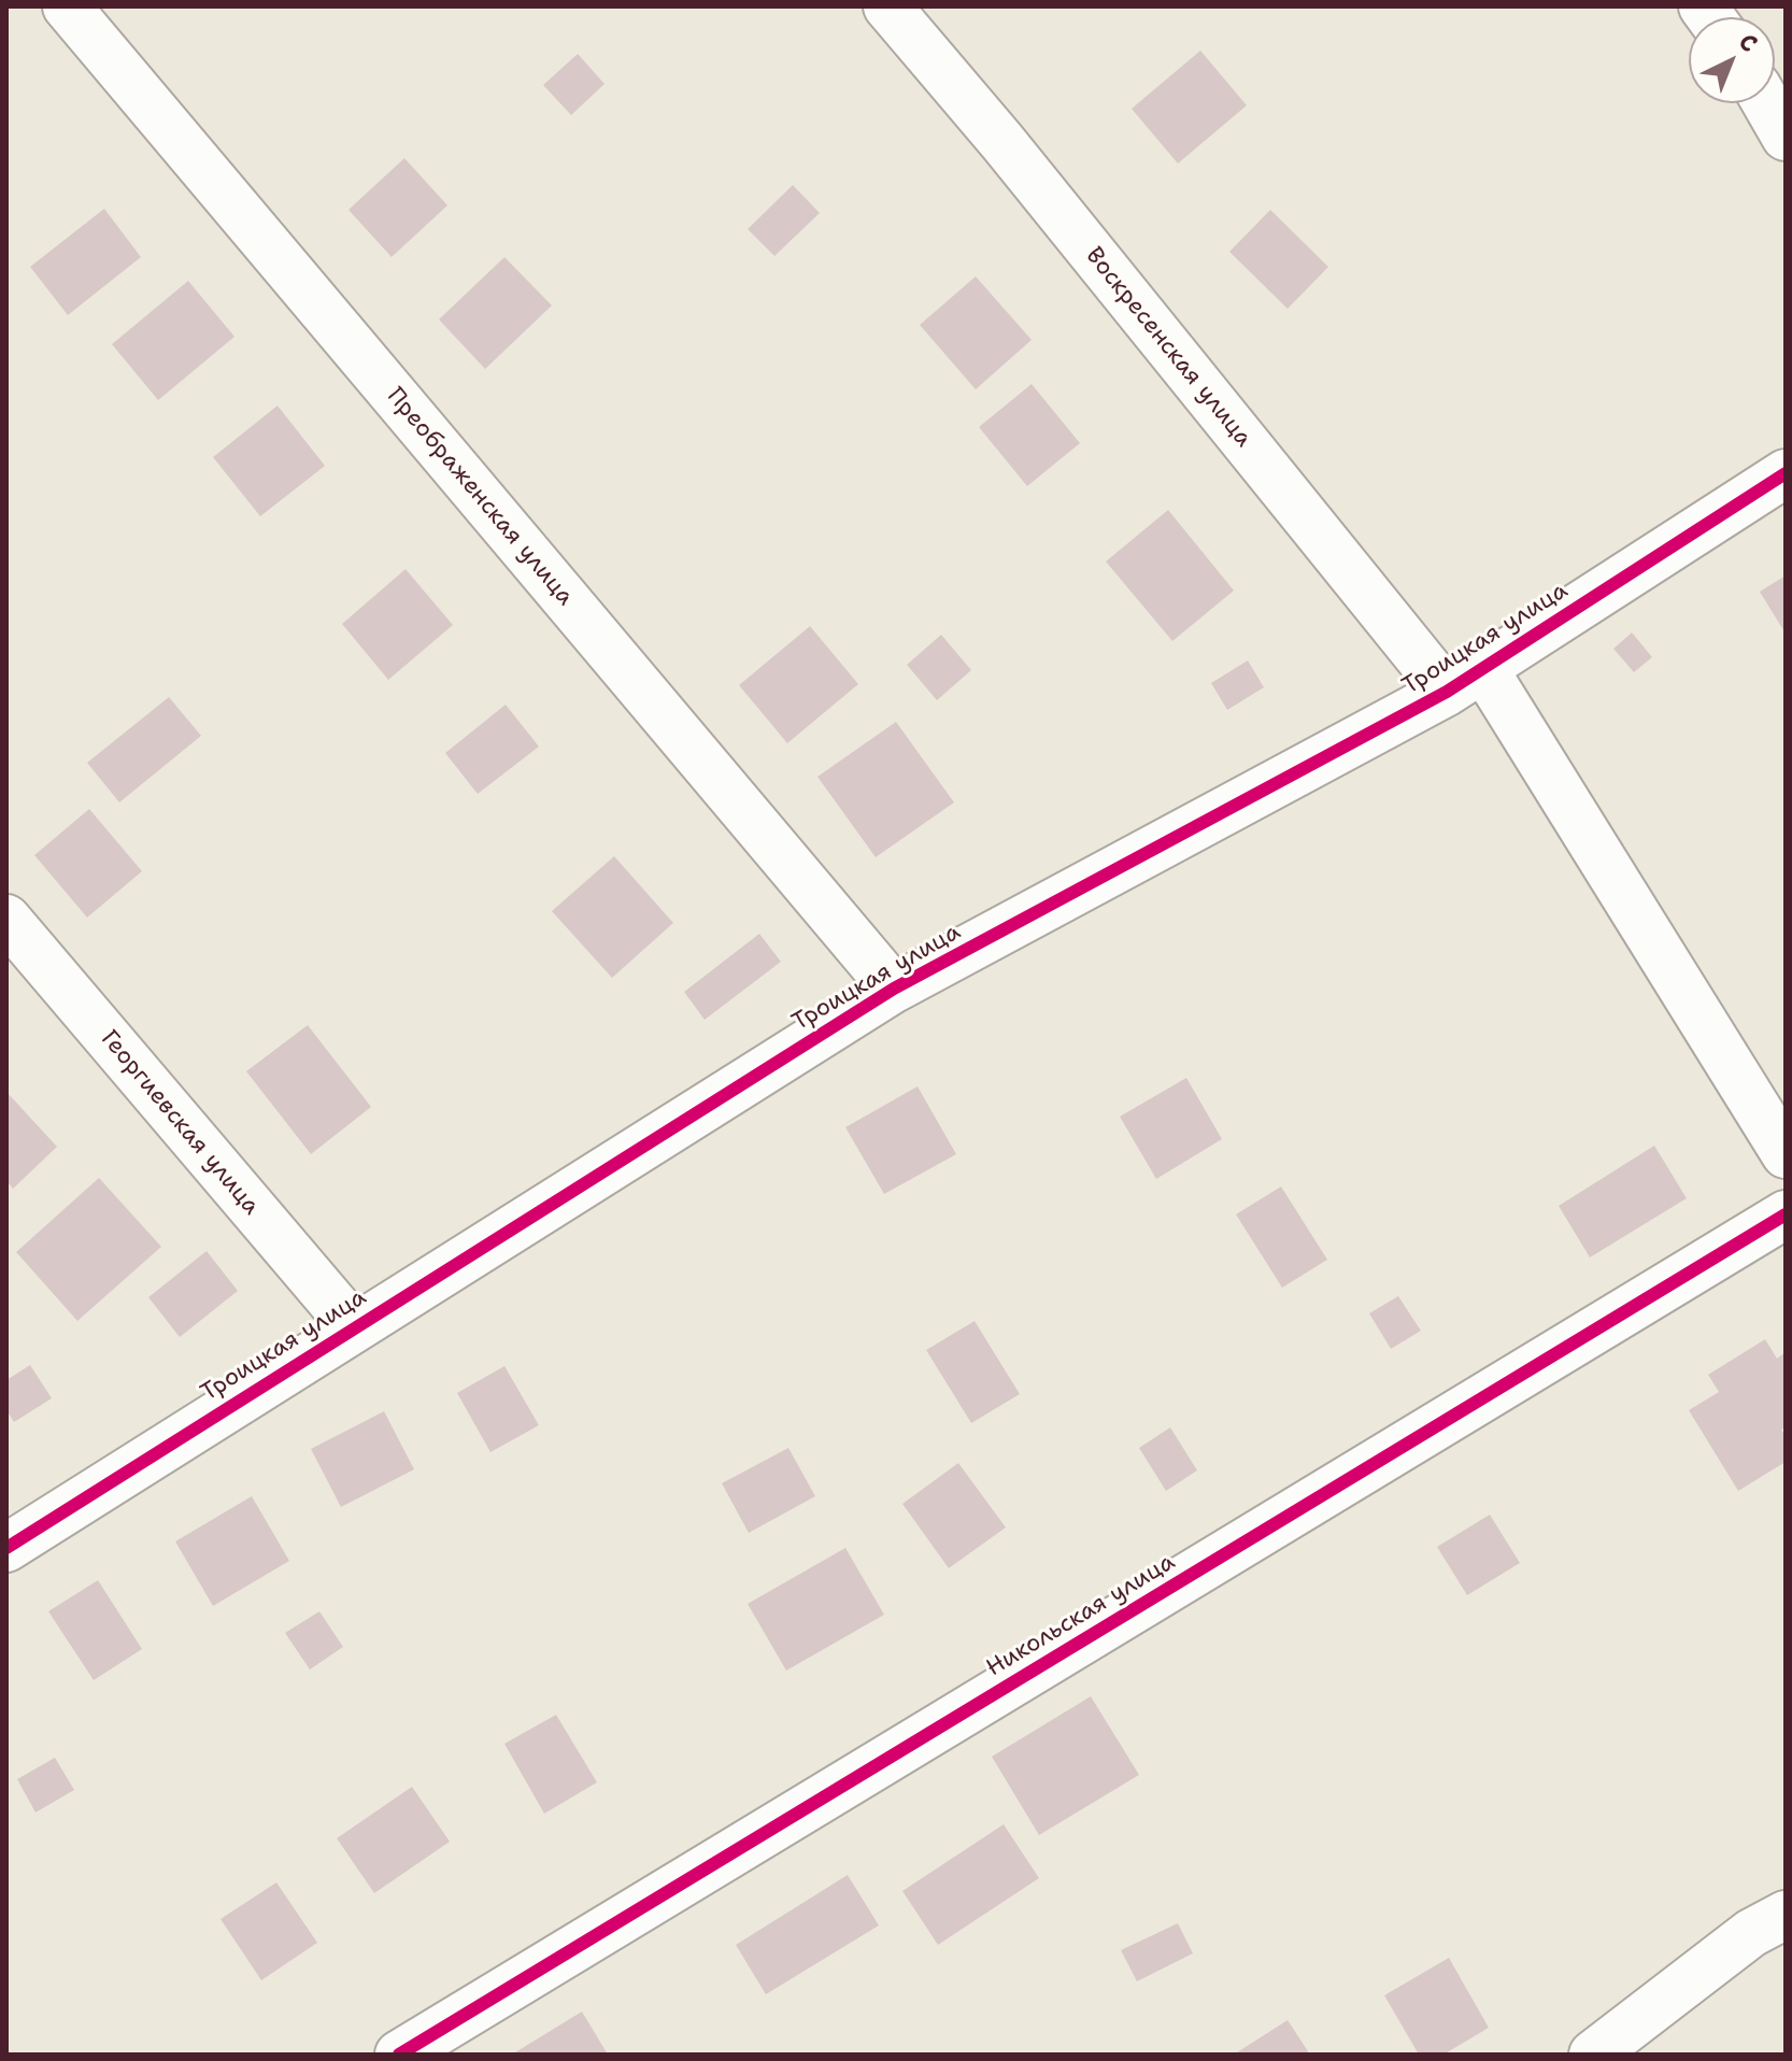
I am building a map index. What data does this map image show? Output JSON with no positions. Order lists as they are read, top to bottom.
{
  "streets": {
    "street": [
      "Воскресенская улица",
      "Преображенская улица",
      "Троицкая улица",
      "Георгиевская улица",
      "Никольская улица"
    ]
  },
  "crossings": [
    ["Воскресенская улица", "Троицкая улица"],
    ["Преображенская улица", "Троицкая улица"],
    ["Троицкая улица", "Георгиевская улица"]
  ],
  "north": "top right"
}
